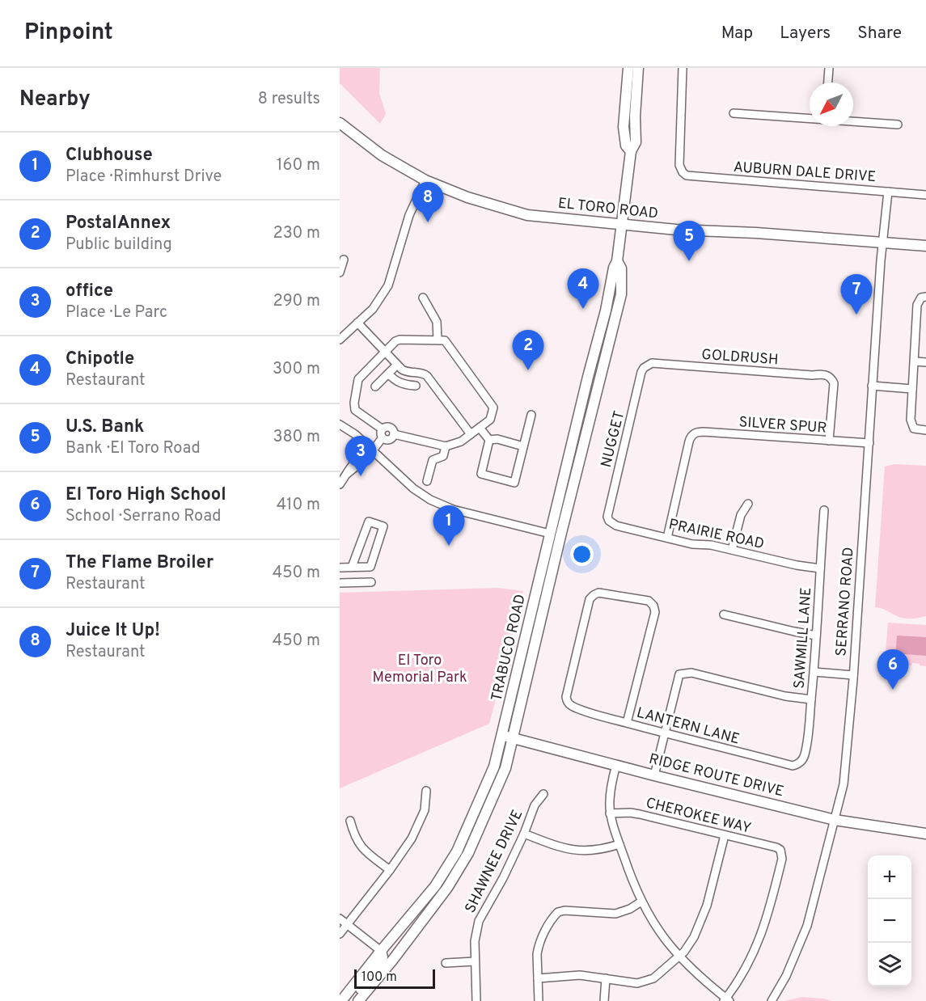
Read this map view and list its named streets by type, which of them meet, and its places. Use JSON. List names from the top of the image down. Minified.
{"streets":{"main road":["EL TORO ROAD","TRABUCO ROAD","RIDGE ROUTE DRIVE"],"street":["AUBURN DALE DRIVE","GOLDRUSH","SILVER SPUR","NUGGET","PRAIRIE ROAD","SERRANO ROAD","SAWMILL LANE","LANTERN LANE","CHEROKEE WAY","SHAWNEE DRIVE"]},"crossings":[["AUBURN DALE DRIVE","SERRANO ROAD"],["EL TORO ROAD","SERRANO ROAD"],["EL TORO ROAD","TRABUCO ROAD"],["GOLDRUSH","SILVER SPUR"],["GOLDRUSH","NUGGET"],["SILVER SPUR","PRAIRIE ROAD"],["SILVER SPUR","SERRANO ROAD"],["NUGGET","PRAIRIE ROAD"],["PRAIRIE ROAD","SAWMILL LANE"],["SERRANO ROAD","RIDGE ROUTE DRIVE"],["SAWMILL LANE","LANTERN LANE"],["TRABUCO ROAD","RIDGE ROUTE DRIVE"]],"parks":["El Toro Memorial Park"],"scale_bar":"100 m","north":"bottom left","page":{"header":"Pinpoint","nav":["Map","Layers","Share"],"heading":["Nearby","8 results"],"list":[{"mark":"1","name":"Clubhouse","note":"Place · Rimhurst Drive","value":"160 m"},{"mark":"2","name":"PostalAnnex","note":"Public building","value":"230 m"},{"mark":"3","name":"office","note":"Place · Le Parc","value":"290 m"},{"mark":"4","name":"Chipotle","note":"Restaurant","value":"300 m"},{"mark":"5","name":"U.S. Bank","note":"Bank · El Toro Road","value":"380 m"},{"mark":"6","name":"El Toro High School","note":"School · Serrano Road","value":"410 m"},{"mark":"7","name":"The Flame Broiler","note":"Restaurant","value":"450 m"},{"mark":"8","name":"Juice It Up!","note":"Restaurant","value":"450 m"}],"pins":["8","5","4","7","2","3","1","6"],"map_buttons":["+","−"],"scale":"100 m"}}
